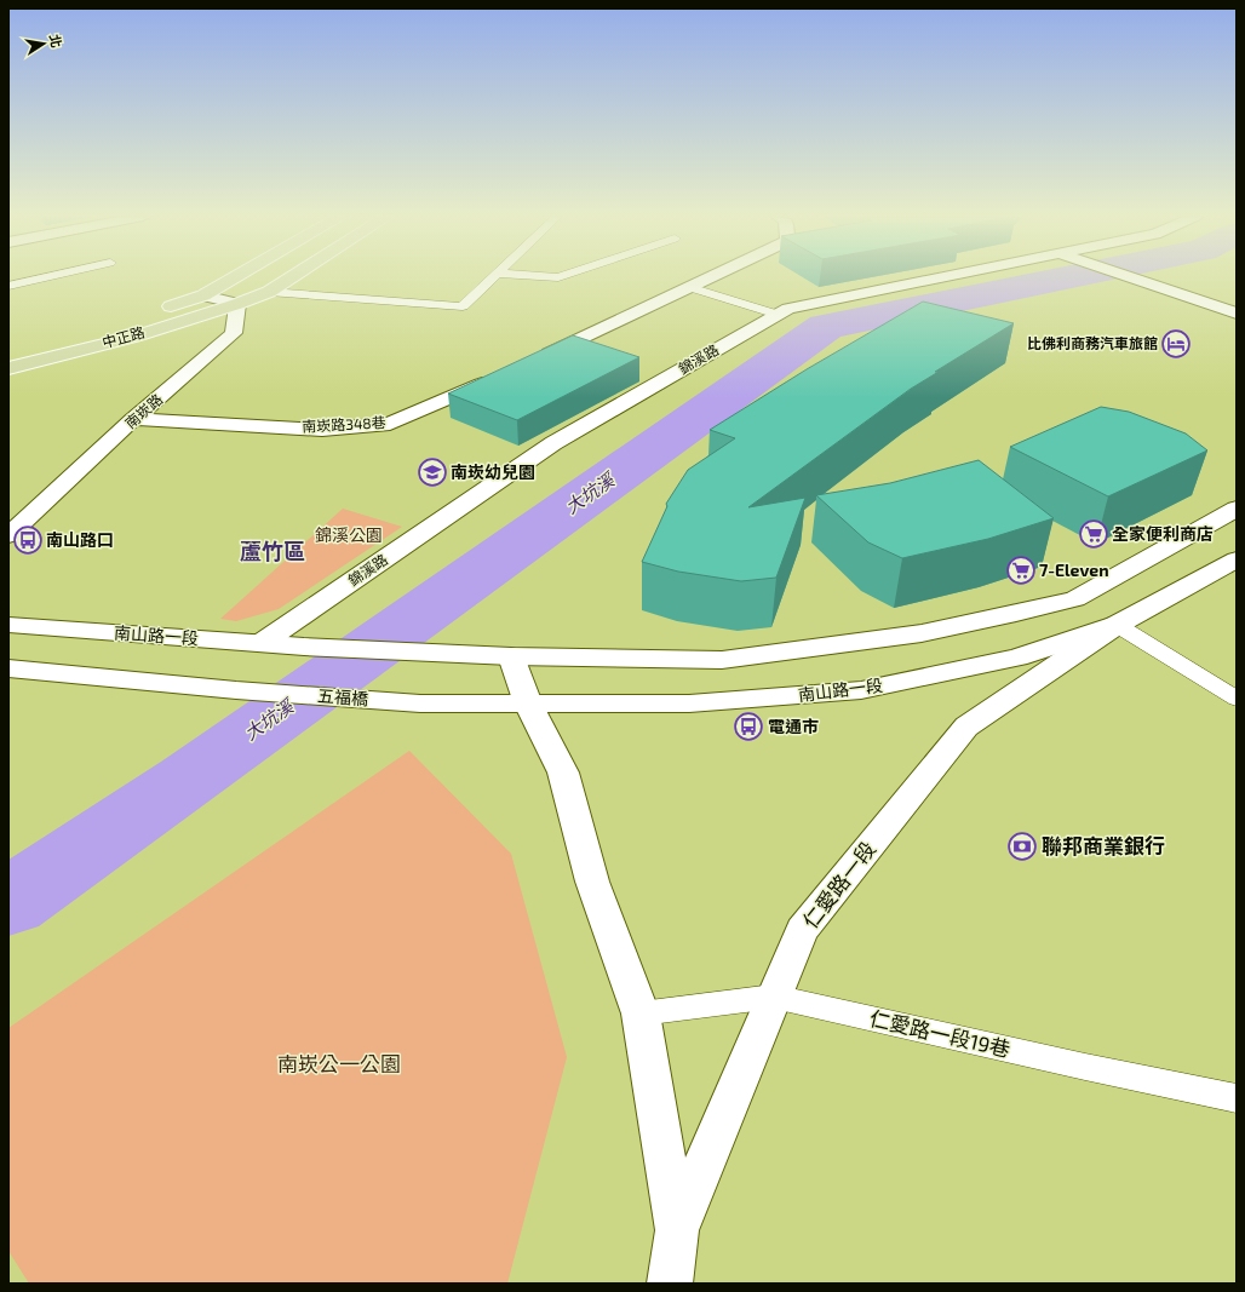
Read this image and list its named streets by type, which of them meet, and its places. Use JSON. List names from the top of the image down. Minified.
{"streets":{"main road":["中正路"],"street":["錦溪路","南崁路","南崁路348巷","南山路一段","五福橋","仁愛路一段"],"lane":["仁愛路一段19巷"]},"crossings":[["中正路","南崁路"],["錦溪路","南山路一段"],["南崁路","南崁路348巷"],["南山路一段","五福橋"],["南山路一段","仁愛路一段"],["仁愛路一段","仁愛路一段19巷"]],"districts":["蘆竹區"],"water":["大坑溪"],"parks":["錦溪公園","南崁公一公園"],"places":{"hotel":["比佛利商務汽車旅館"],"school or university":["南崁幼兒園"],"supermarket":["全家便利商店","7-Eleven"],"bus stop":["南山路口","電通市"],"bank":["聯邦商業銀行"]},"north":"right"}
